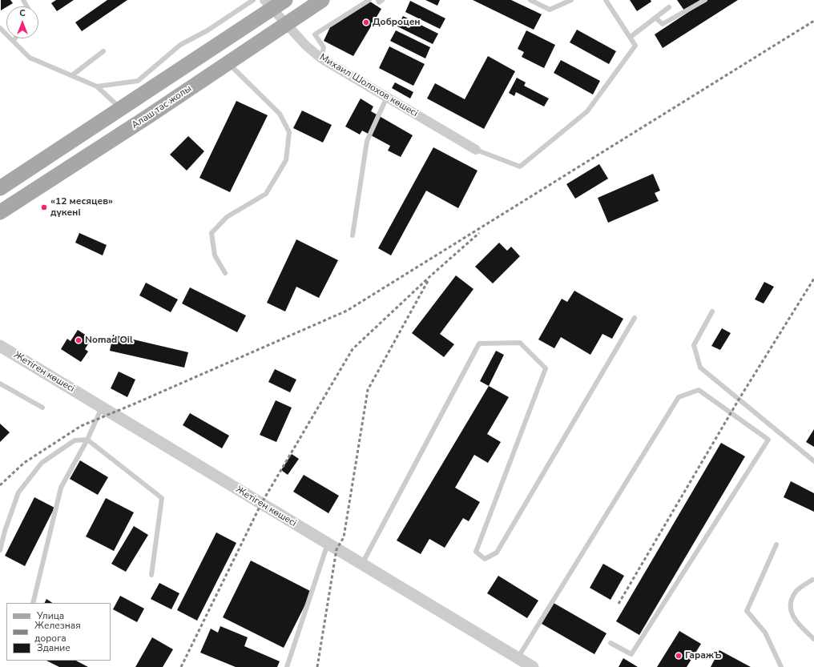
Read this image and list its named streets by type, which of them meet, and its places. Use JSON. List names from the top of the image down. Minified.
{"streets":{"main road":["Алаш тас жолы"],"street":["Михаил Шолохов көшесі","Жетіген көшесі"]},"crossings":[["Михаил Шолохов көшесі","Алаш тас жолы"]],"places":["Доброцен","«12 месяцев» дүкені","Nomad Oil","ГаражЪ"],"legend":["Улица","Железная дорога","Здание"],"north":"top"}
